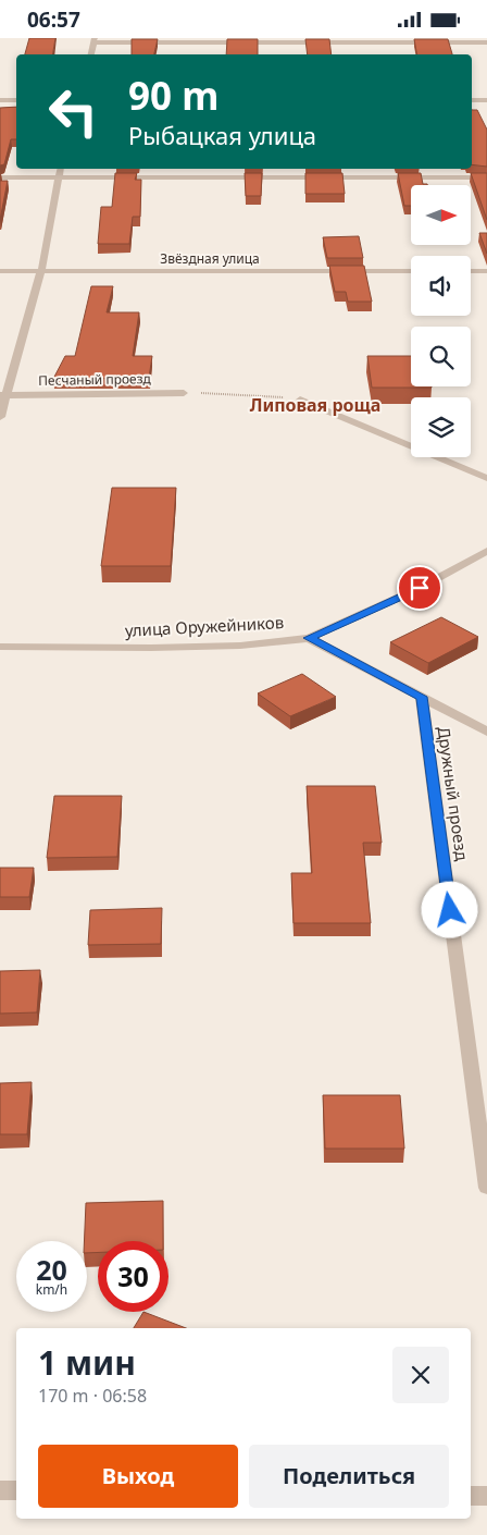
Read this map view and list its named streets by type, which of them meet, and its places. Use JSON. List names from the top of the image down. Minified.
{"streets":{"street":["Звёздная улица","Песчаный проезд","улица Оружейников","Дружный проезд"]},"districts":["Липовая роща"],"north":"right","page":{"status":"06:57","turn":["90 m","Рыбацкая улица"],"speed":"20 km/h","limit":"30","heading":["1 мин","170 m · 06:58"],"buttons":["Выход","Поделиться"]}}
